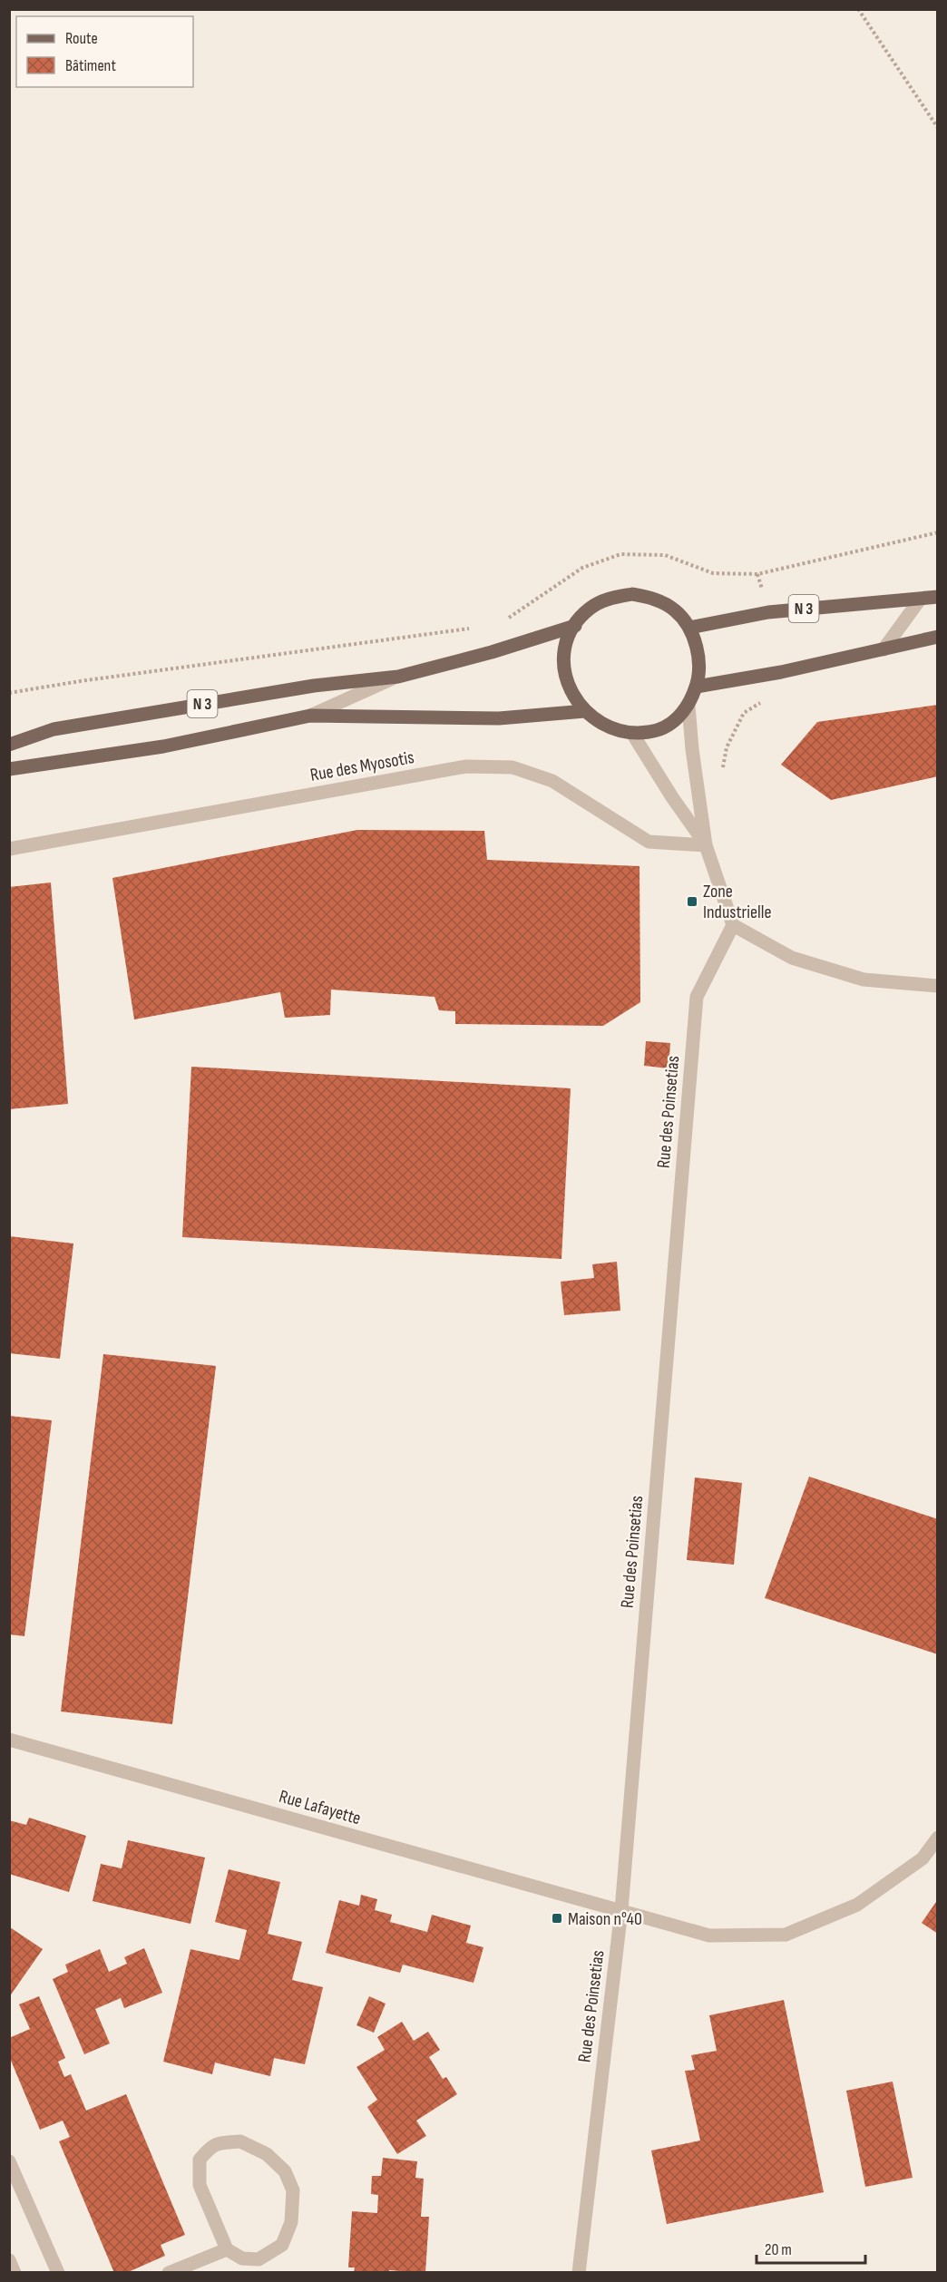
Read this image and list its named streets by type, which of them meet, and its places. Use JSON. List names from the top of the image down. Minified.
{"streets":{"main road":["N 3"],"street":["Rue des Myosotis","Rue des Poinsetias","Rue Lafayette"]},"crossings":[["Rue des Poinsetias","Rue Lafayette"]],"places":{"transit":["Zone Industrielle","Maison n°40"]},"legend":["Route","Bâtiment"],"scale_bar":"20 m"}
